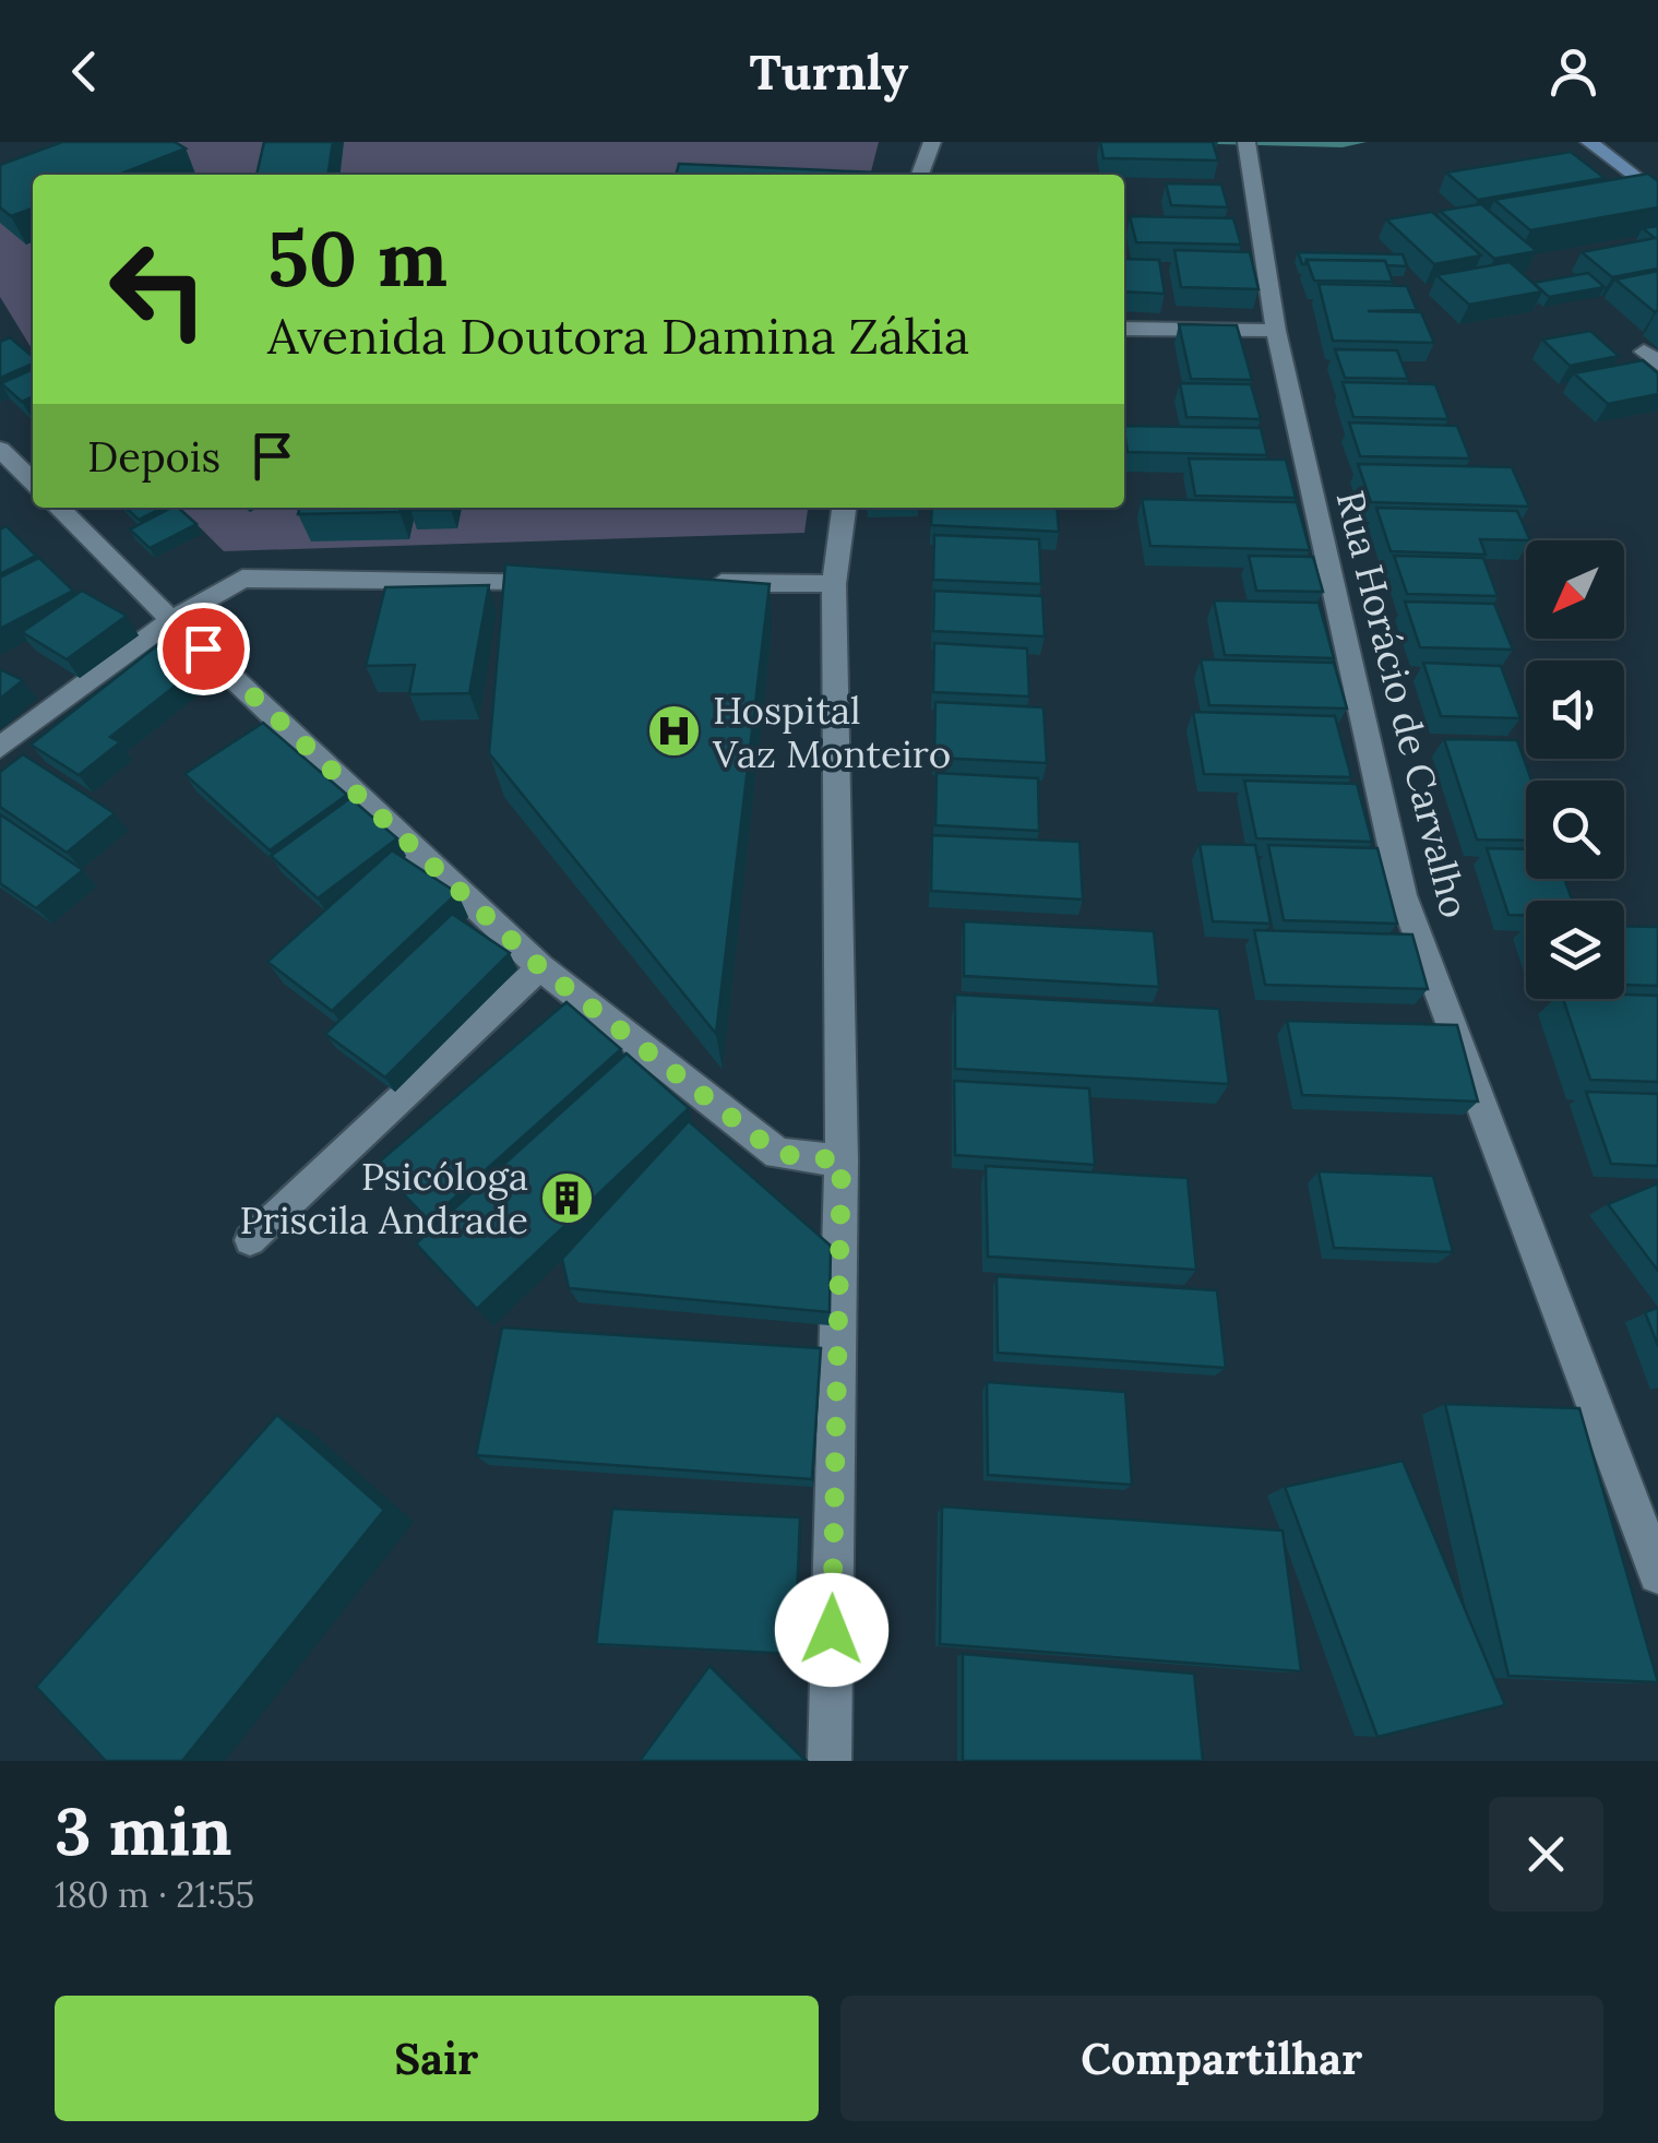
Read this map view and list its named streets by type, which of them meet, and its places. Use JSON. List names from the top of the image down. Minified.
{"streets":{"street":["Rua Horácio de Carvalho"]},"places":{"hospital":["Hospital Vaz Monteiro"],"building":["Psicóloga Priscila Andrade"]},"north":"bottom left","page":{"header":"Turnly","turn":["50 m","Avenida Doutora Damina Zákia"],"then":"Depois","heading":["3 min","180 m · 21:55"],"buttons":["Sair","Compartilhar"]}}
